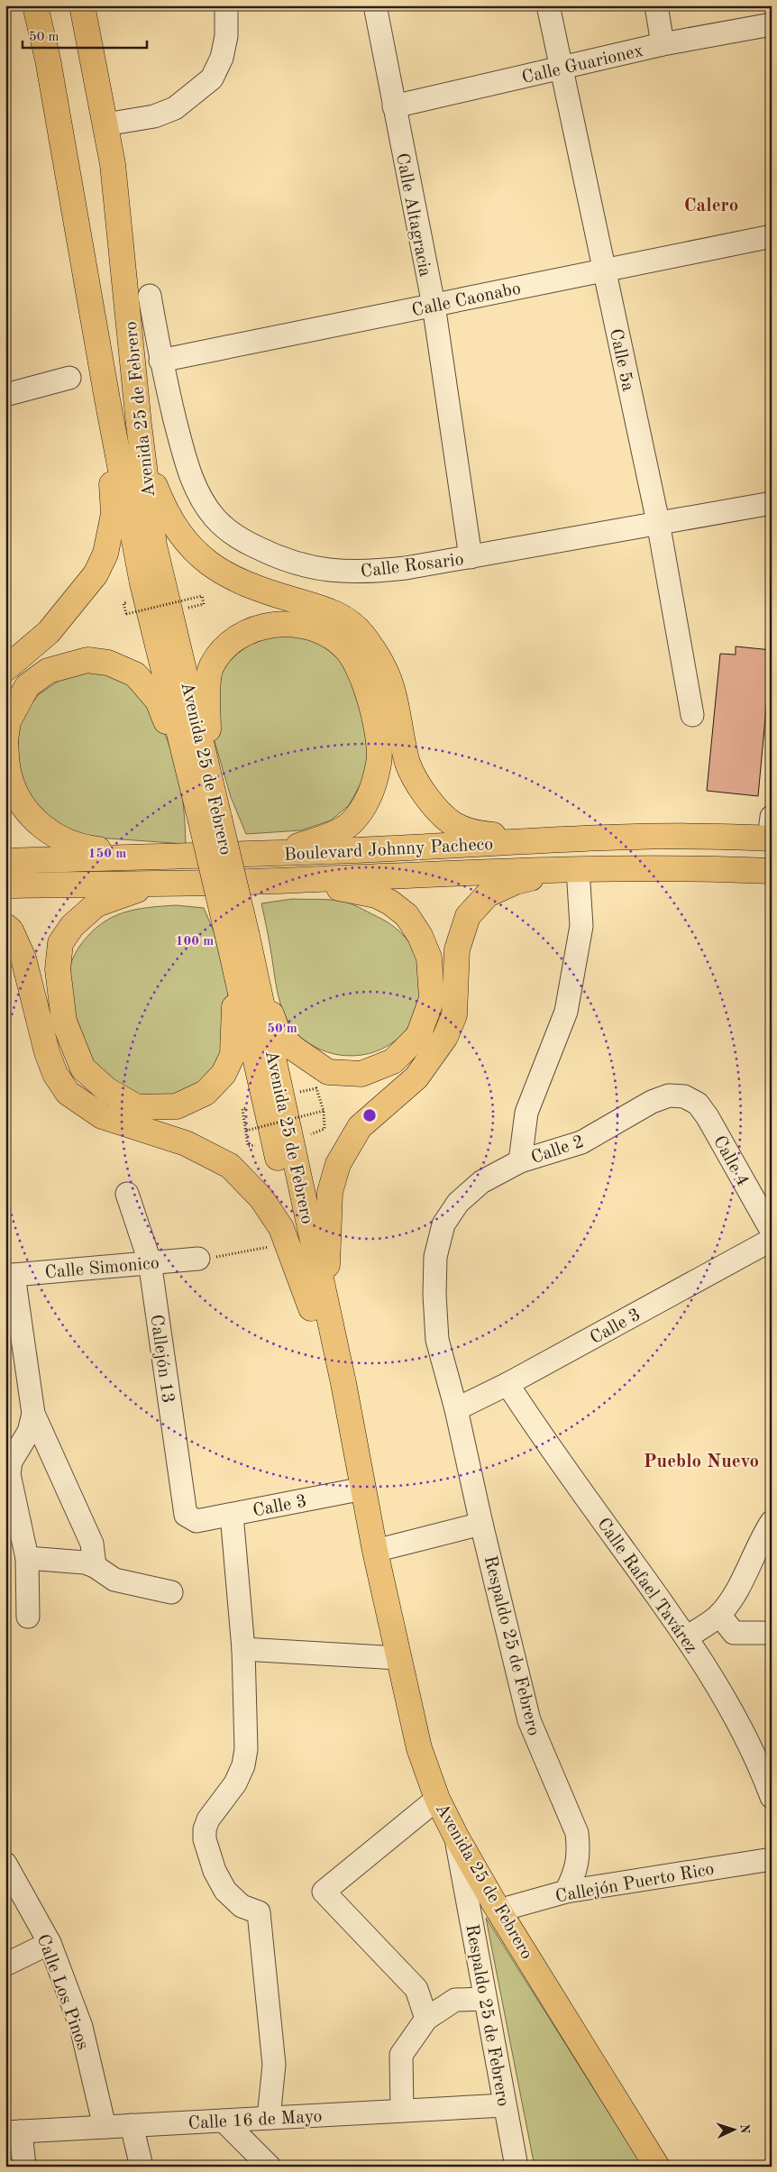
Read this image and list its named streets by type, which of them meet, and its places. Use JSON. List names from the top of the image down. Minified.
{"streets":{"main road":["Avenida 25 de Febrero","Boulevard Johnny Pacheco"],"street":["Calle Guarionex","Calle Altagracia","Calle Caonabo","Calle 5a","Calle Rosario","Calle 2","Calle 4","Calle Simonico","Calle 3","Callejón 13","Calle Rafael Tavárez","Respaldo 25 de Febrero","Callejón Puerto Rico","Calle Los Pinos","Calle 16 de Mayo"]},"crossings":[["Calle Guarionex","Calle Altagracia"],["Calle Guarionex","Calle 5a"],["Calle Altagracia","Calle Caonabo"],["Calle Altagracia","Calle Rosario"],["Calle Caonabo","Calle 5a"],["Calle Caonabo","Calle Rosario"],["Calle 5a","Calle Rosario"],["Avenida 25 de Febrero","Calle 3"],["Avenida 25 de Febrero","Respaldo 25 de Febrero"],["Avenida 25 de Febrero","Callejón Puerto Rico"],["Calle 2","Calle 4"],["Calle 2","Respaldo 25 de Febrero"],["Calle Simonico","Callejón 13"],["Calle 3","Callejón 13"],["Calle 3","Calle Rafael Tavárez"],["Calle 3","Respaldo 25 de Febrero"],["Respaldo 25 de Febrero","Callejón Puerto Rico"],["Respaldo 25 de Febrero","Calle 16 de Mayo"],["Calle Los Pinos","Calle 16 de Mayo"]],"districts":["Calero","Pueblo Nuevo"],"scale_bar":"50 m","north":"right","rings":["150 m","100 m","50 m"]}
